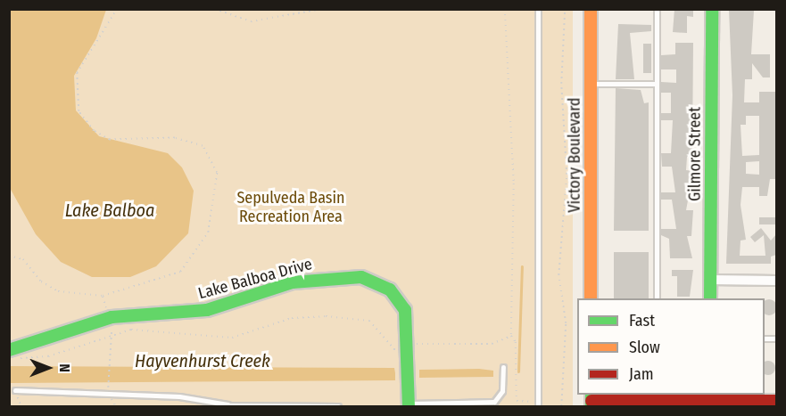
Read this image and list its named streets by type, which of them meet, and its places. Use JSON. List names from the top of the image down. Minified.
{"streets":{"street":["Gilmore Street","Victory Boulevard","Lake Balboa Drive"]},"water":["Lake Balboa","Hayvenhurst Creek"],"parks":["Sepulveda Basin Recreation Area"],"legend":["Fast","Slow","Jam"],"north":"right"}
